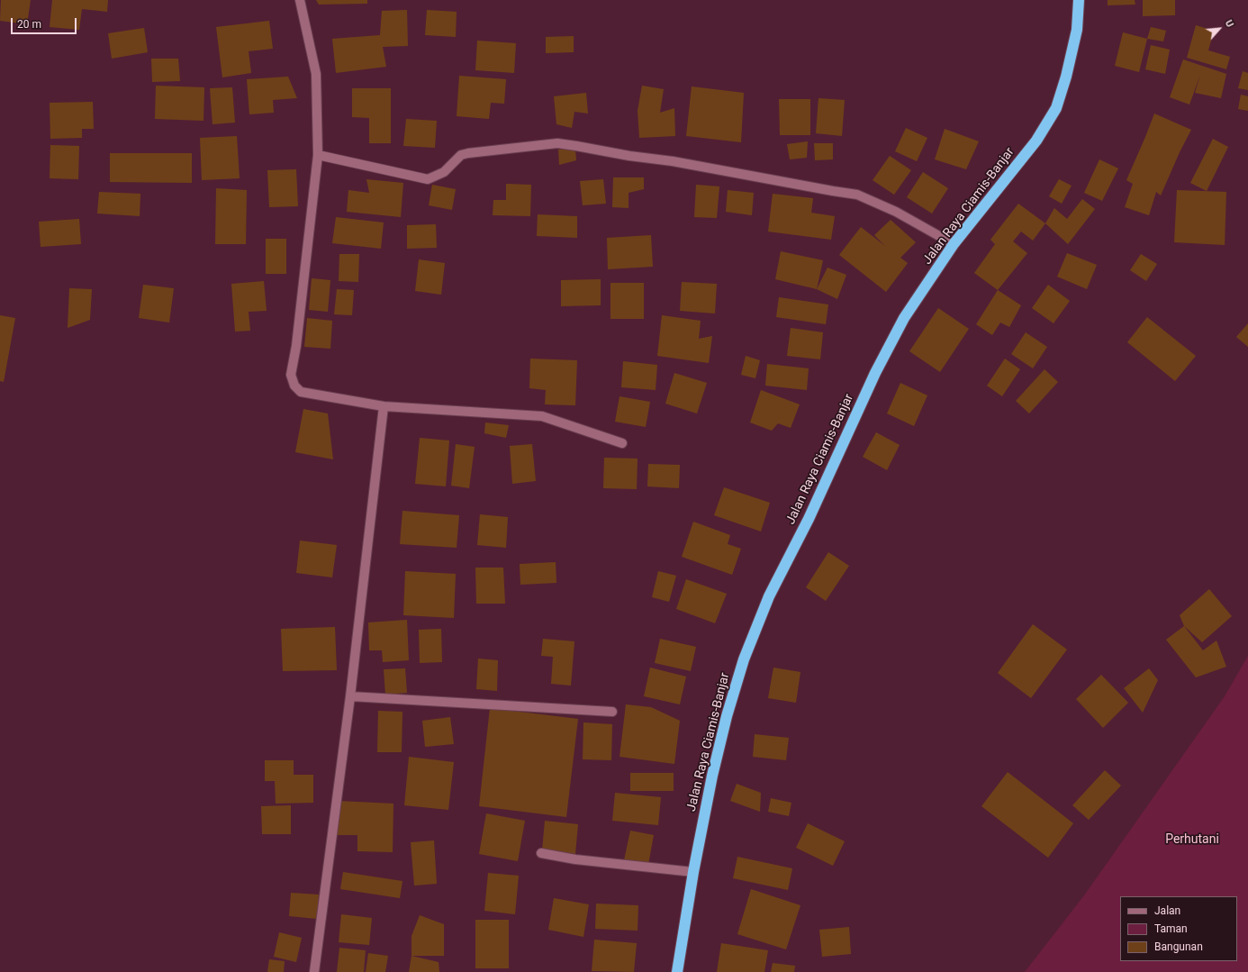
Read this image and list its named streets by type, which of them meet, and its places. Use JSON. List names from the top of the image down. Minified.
{"streets":{"highway":["Jalan Raya Ciamis-Banjar"]},"parks":["Perhutani"],"legend":["Jalan","Taman","Bangunan"],"scale_bar":"20 m","north":"top right"}
